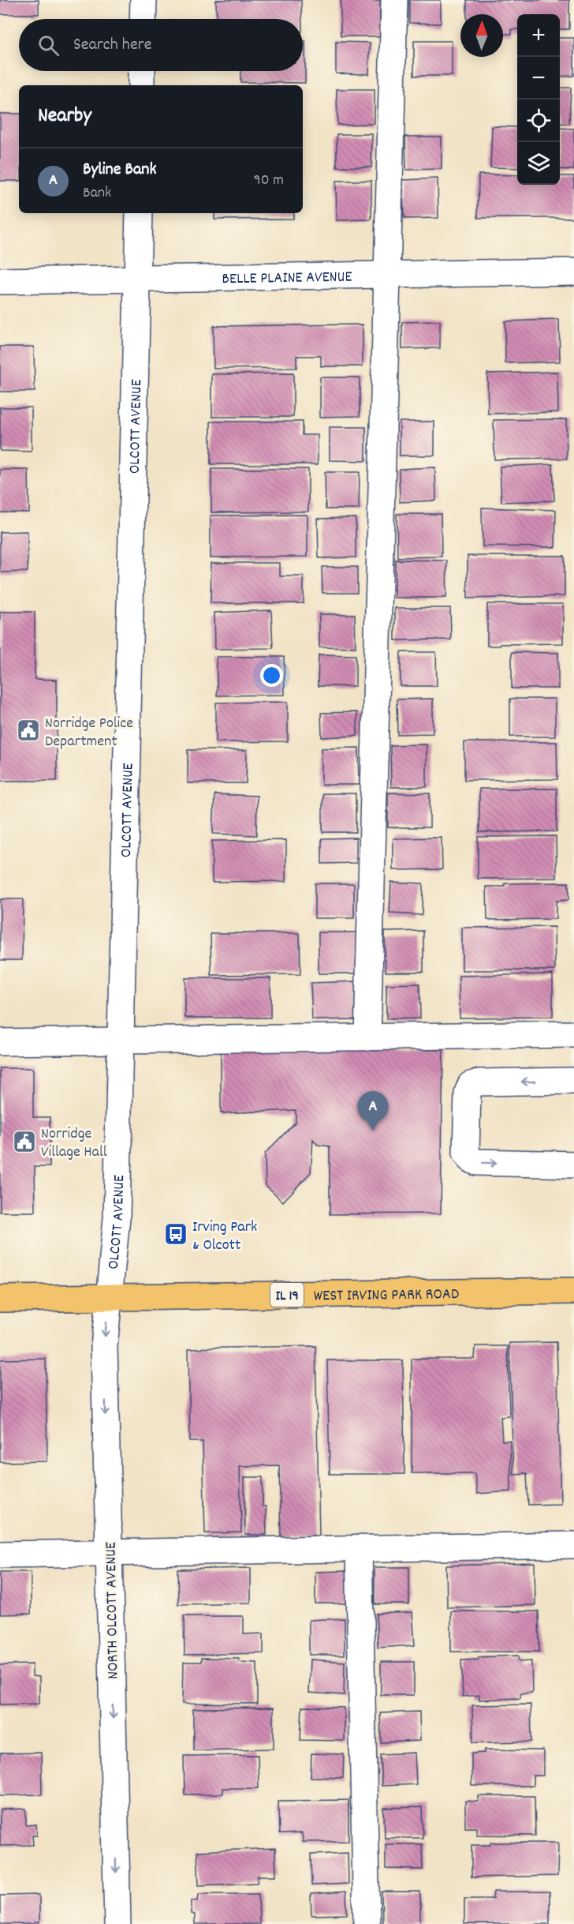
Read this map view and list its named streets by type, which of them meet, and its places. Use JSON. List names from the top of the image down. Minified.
{"streets":{"main road":["WEST IRVING PARK ROAD","IL 19"],"street":["BELLE PLAINE AVENUE","OLCOTT AVENUE","NORTH OLCOTT AVENUE"]},"crossings":[["BELLE PLAINE AVENUE","OLCOTT AVENUE"],["OLCOTT AVENUE","WEST IRVING PARK ROAD"],["OLCOTT AVENUE","NORTH OLCOTT AVENUE"],["WEST IRVING PARK ROAD","NORTH OLCOTT AVENUE"]],"one_way":["NORTH OLCOTT AVENUE"],"places":{"public building":["Norridge Police Department","Norridge Village Hall"],"bus stop":["Irving Park & Olcott"]},"north":"top","page":{"map_buttons":["+","−"],"search":"Search here","heading":"Nearby","list":[{"mark":"A","name":"Byline Bank","note":"Bank","value":"90 m"}],"pins":"A"}}
